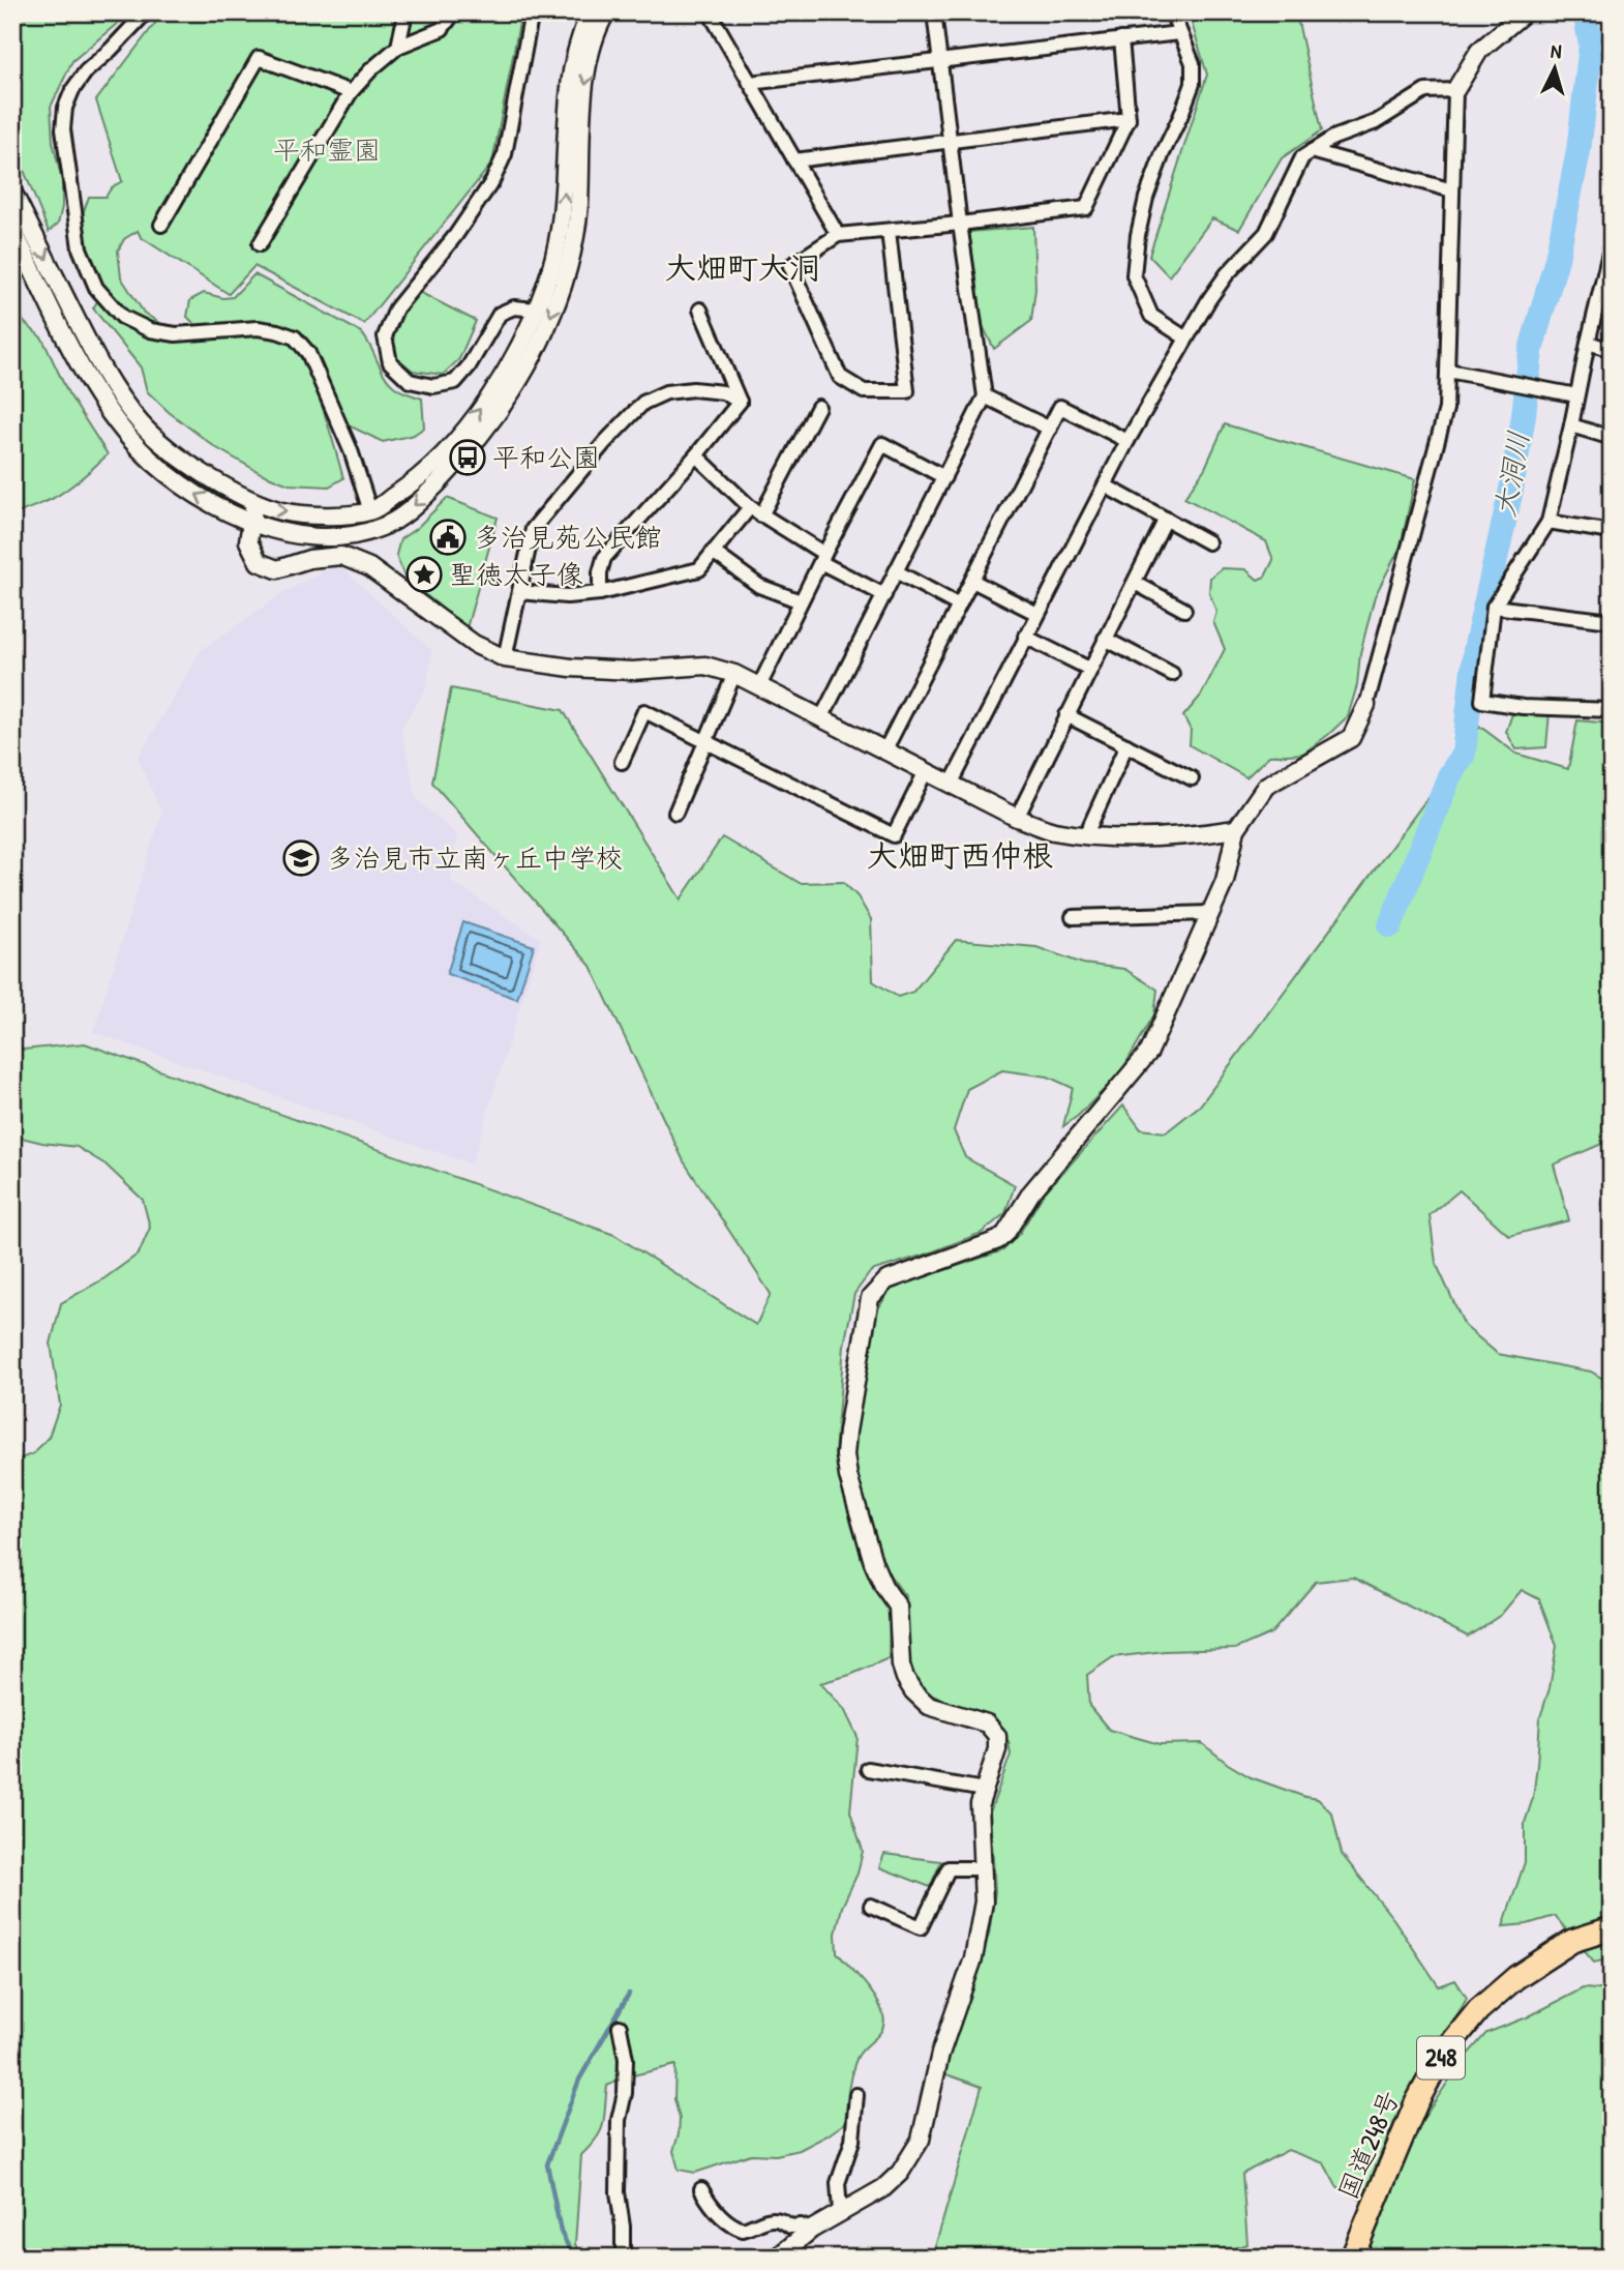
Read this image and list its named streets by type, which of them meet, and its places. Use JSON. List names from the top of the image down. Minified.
{"streets":{"highway":["248","国道248号"]},"districts":["大畑町大洞","大畑町西仲根"],"water":["大洞川"],"parks":["平和霊園"],"places":{"bus stop":["平和公園"],"public building":["多治見苑公民館"],"place":["聖徳太子像"],"school or university":["多治見市立南ヶ丘中学校"]},"north":"top"}
